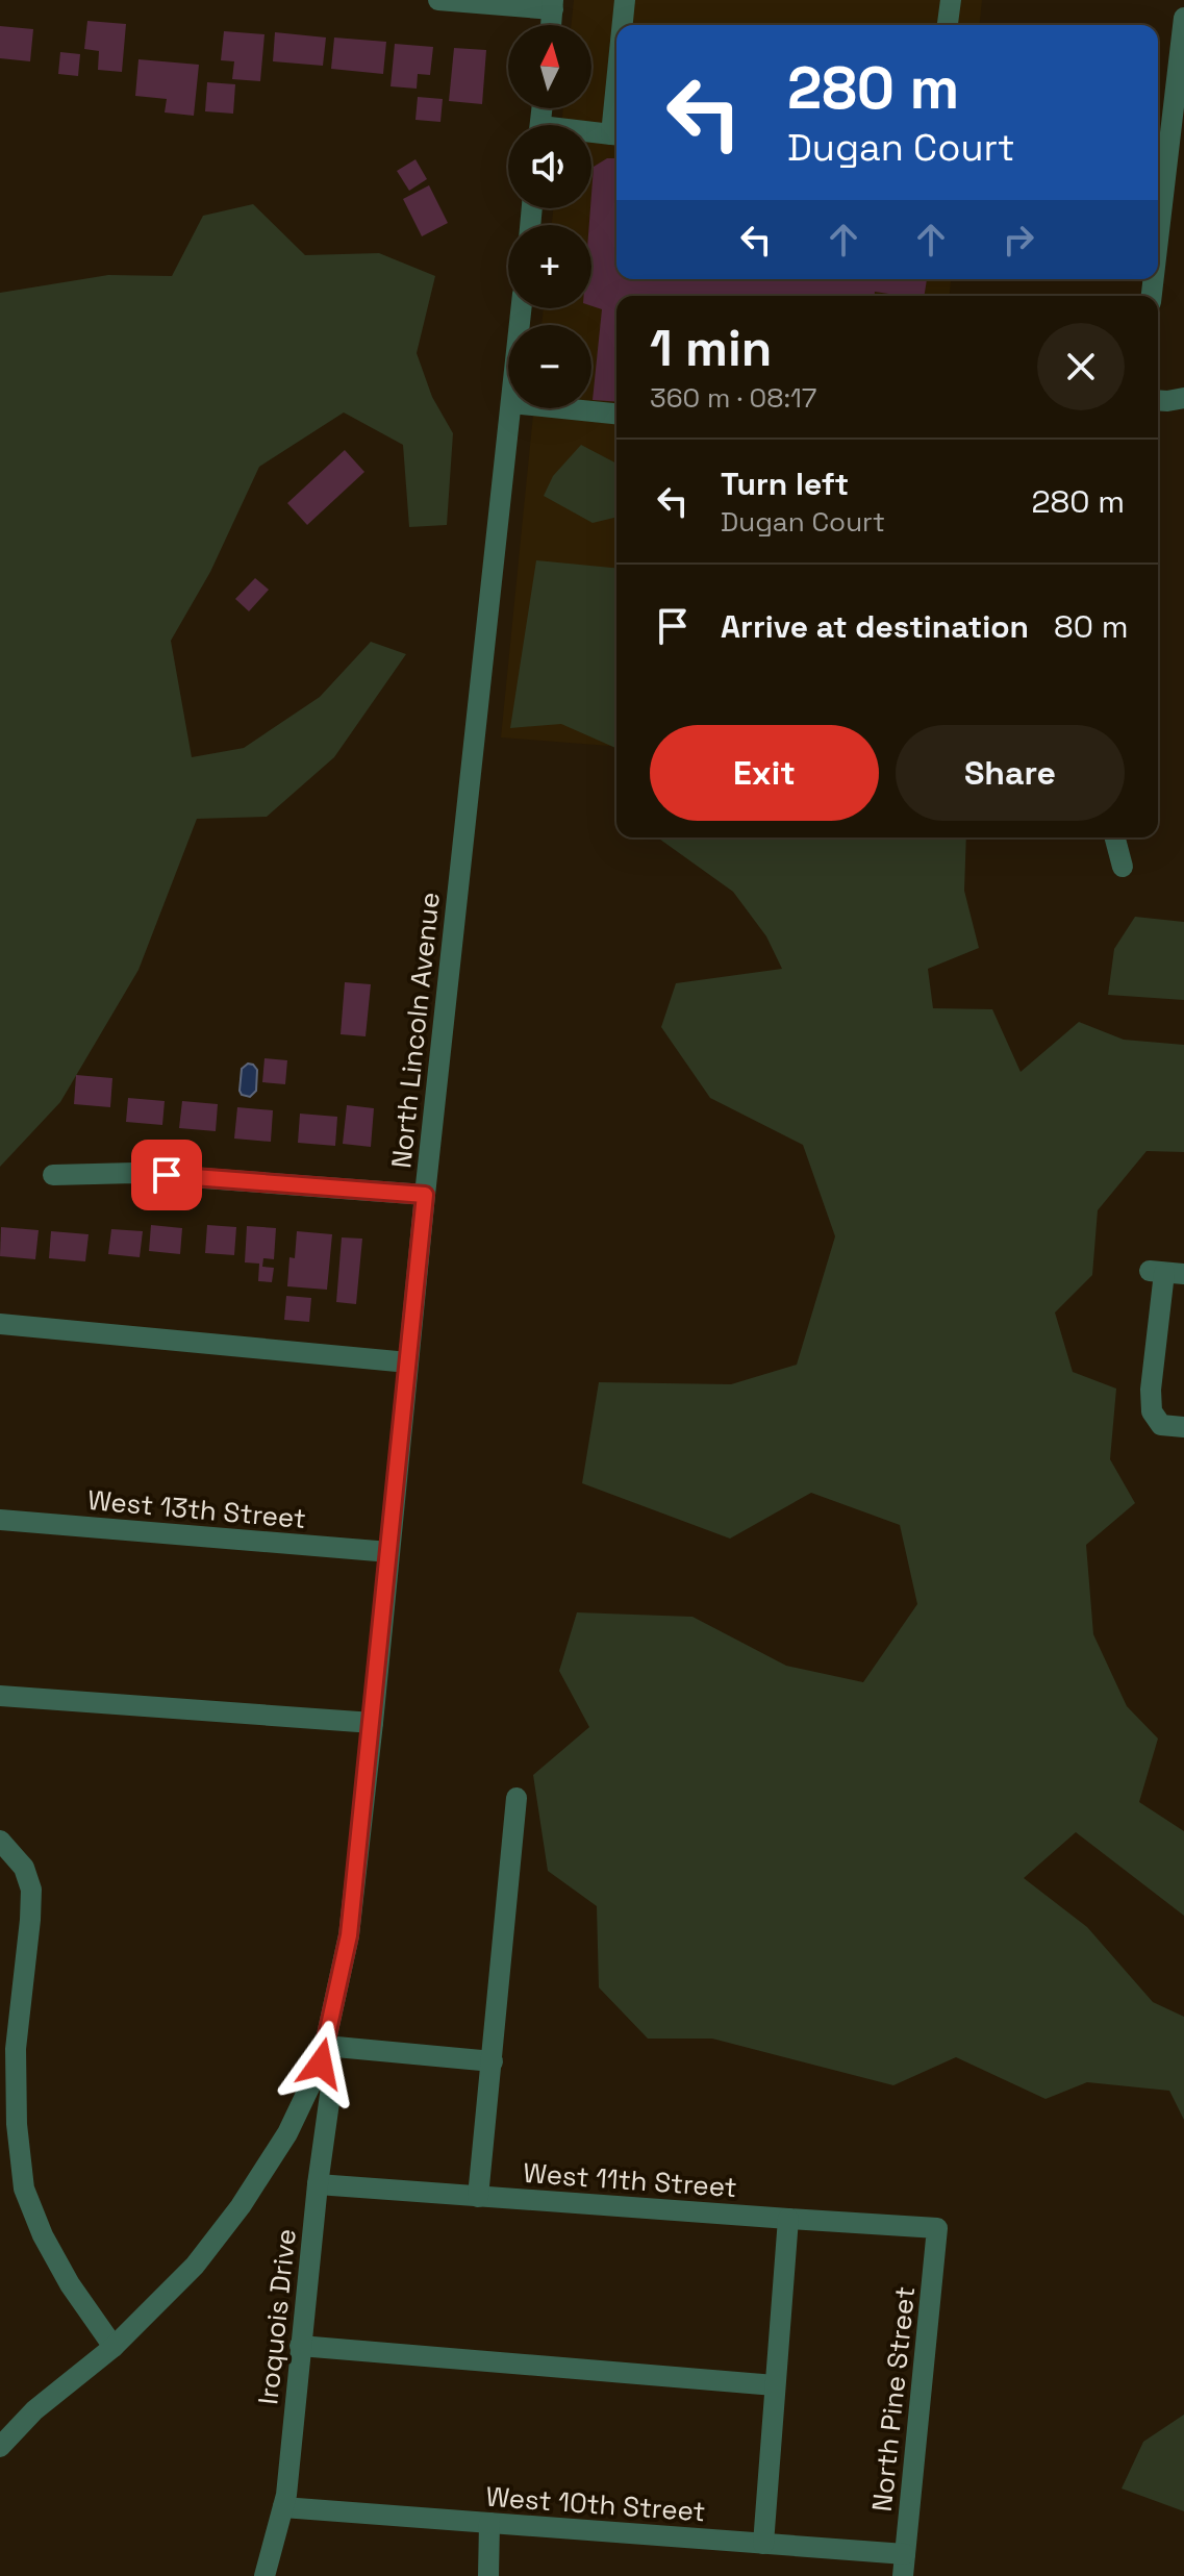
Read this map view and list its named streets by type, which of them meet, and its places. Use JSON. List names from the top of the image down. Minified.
{"streets":{"street":["North Lincoln Avenue","West 13th Street","West 11th Street","Iroquois Drive","North Pine Street","West 10th Street"]},"crossings":[["North Lincoln Avenue","West 13th Street"],["North Lincoln Avenue","Iroquois Drive"],["West 11th Street","Iroquois Drive"],["West 11th Street","North Pine Street"],["Iroquois Drive","West 10th Street"],["North Pine Street","West 10th Street"]],"north":"top","page":{"map_buttons":["+","−"],"turn":["280 m","Dugan Court"],"heading":["1 min","360 m · 08:17"],"list":[{"name":"Turn left","note":"Dugan Court","value":"280 m"},{"name":"Arrive at destination","value":"80 m"}],"buttons":["Exit","Share"]}}
